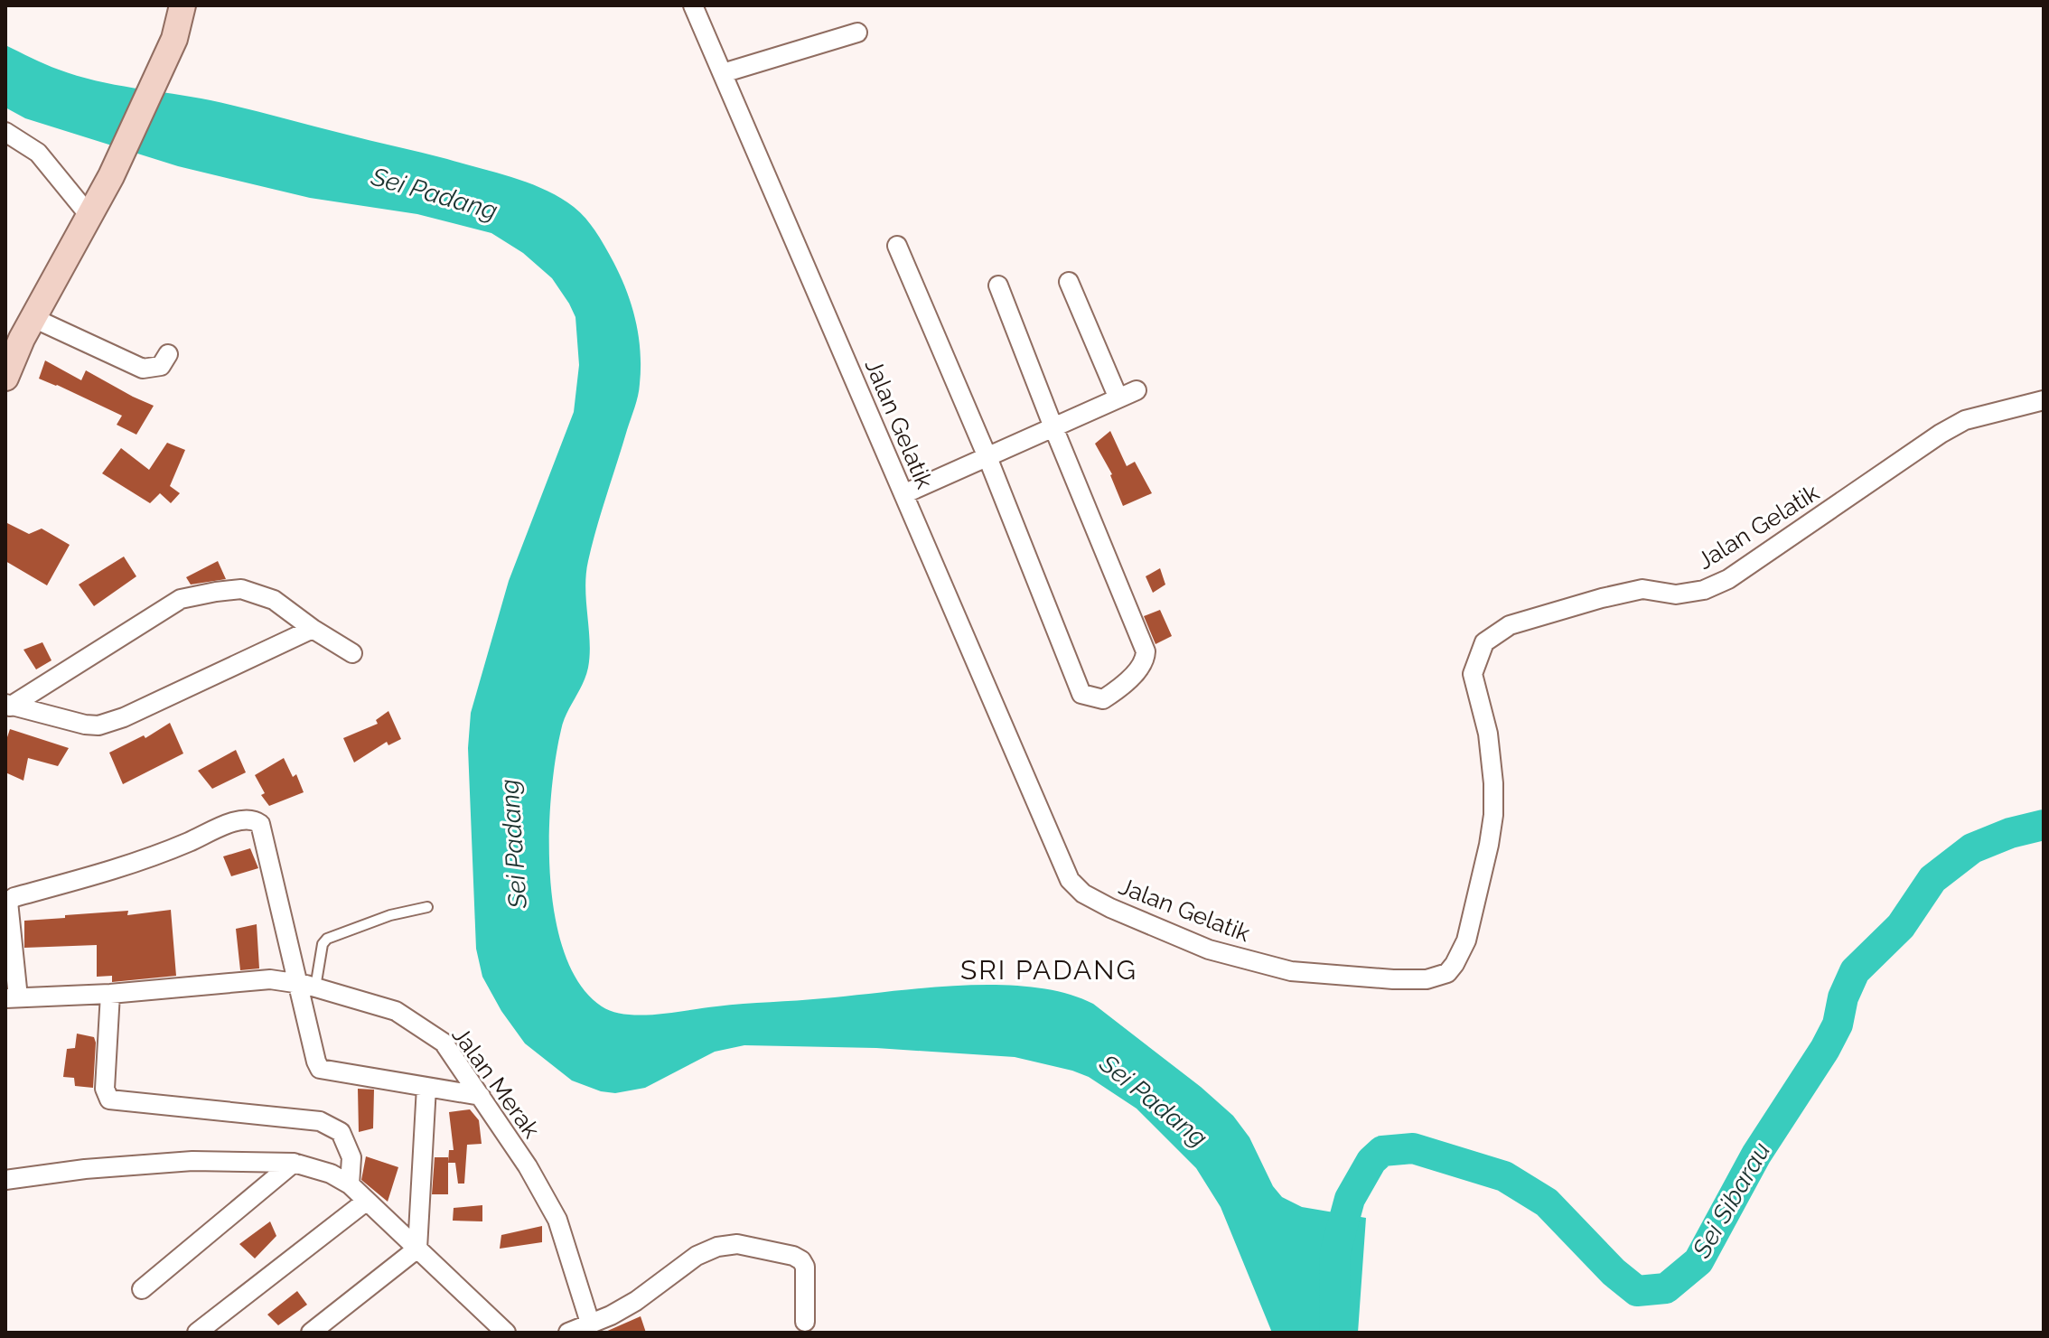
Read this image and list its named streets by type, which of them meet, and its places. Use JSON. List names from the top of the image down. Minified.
{"streets":{"street":["Jalan Gelatik","Jalan Merak"]},"districts":["SRI PADANG"],"water":["Sei Padang","Sei Sibarau"]}
